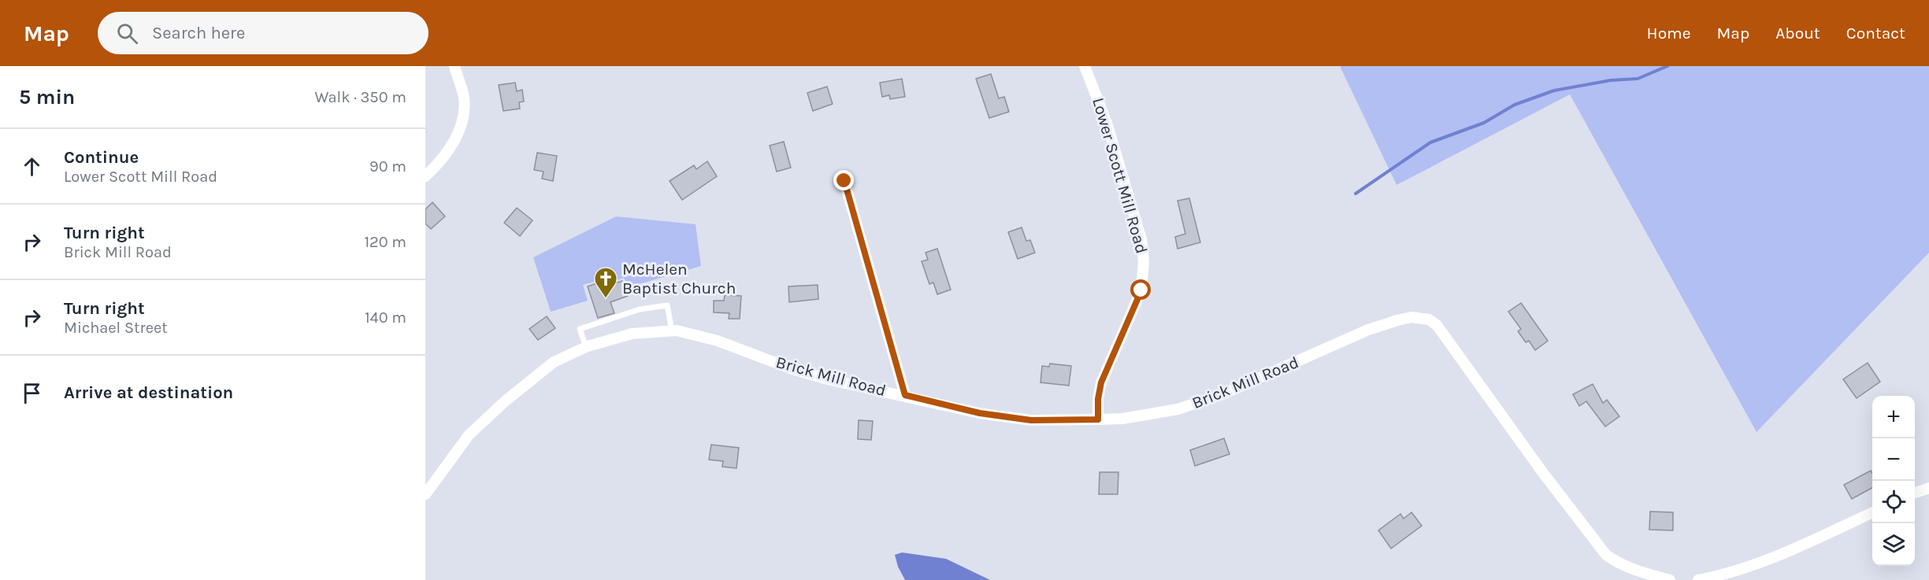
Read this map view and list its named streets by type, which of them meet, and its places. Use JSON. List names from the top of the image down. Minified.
{"streets":{"street":["Lower Scott Mill Road","Brick Mill Road"]},"crossings":[["Lower Scott Mill Road","Brick Mill Road"]],"places":{"church":["McHelen Baptist Church"]},"page":{"header":"Map","search":"Search here","nav":["Home","Map","About","Contact"],"heading":["5 min","Walk · 350 m"],"list":[["Continue","Lower Scott Mill Road","90 m"],["Turn right","Brick Mill Road","120 m"],["Turn right","Michael Street","140 m"],"Arrive at destination"],"map_buttons":["+","−"]}}
